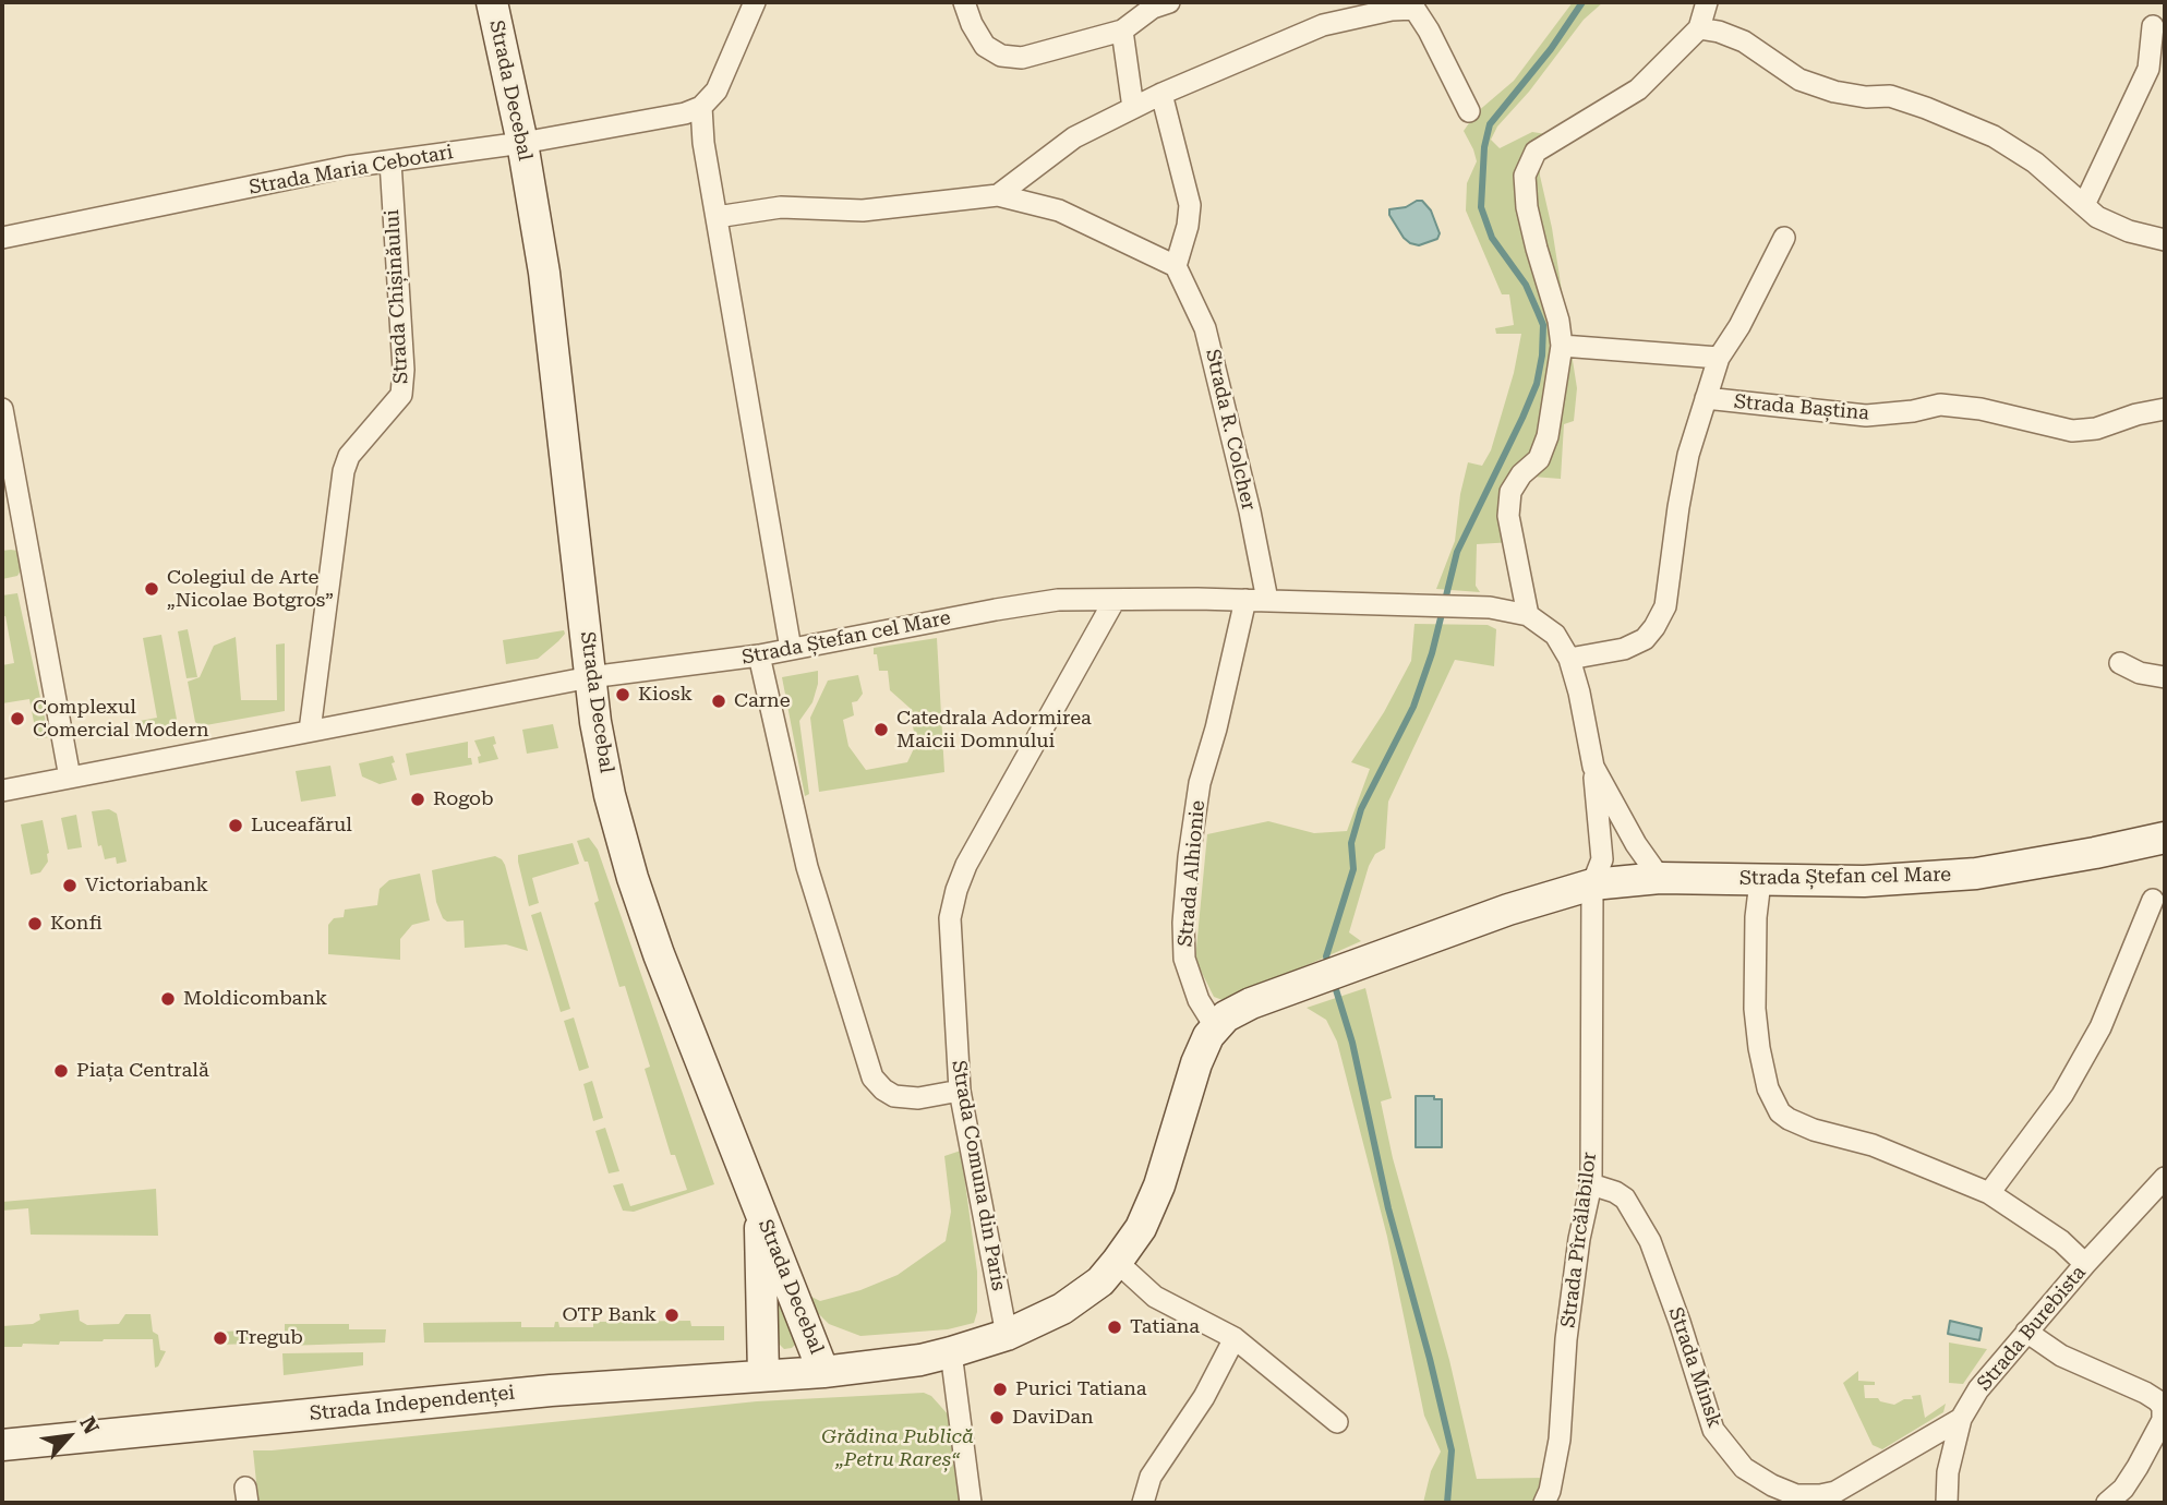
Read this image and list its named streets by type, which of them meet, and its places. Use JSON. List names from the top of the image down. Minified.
{"streets":{"main road":["Strada Decebal","Strada Ștefan cel Mare","Strada Independenței"],"street":["Strada Maria Cebotari","Strada Chișinăului","Strada Baștina","Strada R. Colcher","Strada Alhionie","Strada Comuna din Paris","Strada Pîrcălabilor","Strada Burebista","Strada Minsk"]},"crossings":[["Strada Decebal","Strada Maria Cebotari"],["Strada Decebal","Strada Ștefan cel Mare"],["Strada Decebal","Strada Independenței"],["Strada Maria Cebotari","Strada Chișinăului"],["Strada Chișinăului","Strada Ștefan cel Mare"],["Strada Baștina","Strada Ștefan cel Mare"],["Strada R. Colcher","Strada Ștefan cel Mare"],["Strada R. Colcher","Strada Alhionie"],["Strada Ștefan cel Mare","Strada Alhionie"],["Strada Ștefan cel Mare","Strada Comuna din Paris"],["Strada Ștefan cel Mare","Strada Pîrcălabilor"],["Strada Pîrcălabilor","Strada Minsk"],["Strada Burebista","Strada Minsk"]],"parks":["Grădina Publică „Petru Rareș“"],"places":["Colegiul de Arte „Nicolae Botgros”","Kiosk","Carne","Complexul Comercial Modern","Catedrala Adormirea Maicii Domnului","Rogob","Luceafărul","Victoriabank","Konfi","Moldicombank","Piața Centrală","OTP Bank","Tatiana","Tregub","Purici Tatiana","DaviDan"],"north":"top right"}
